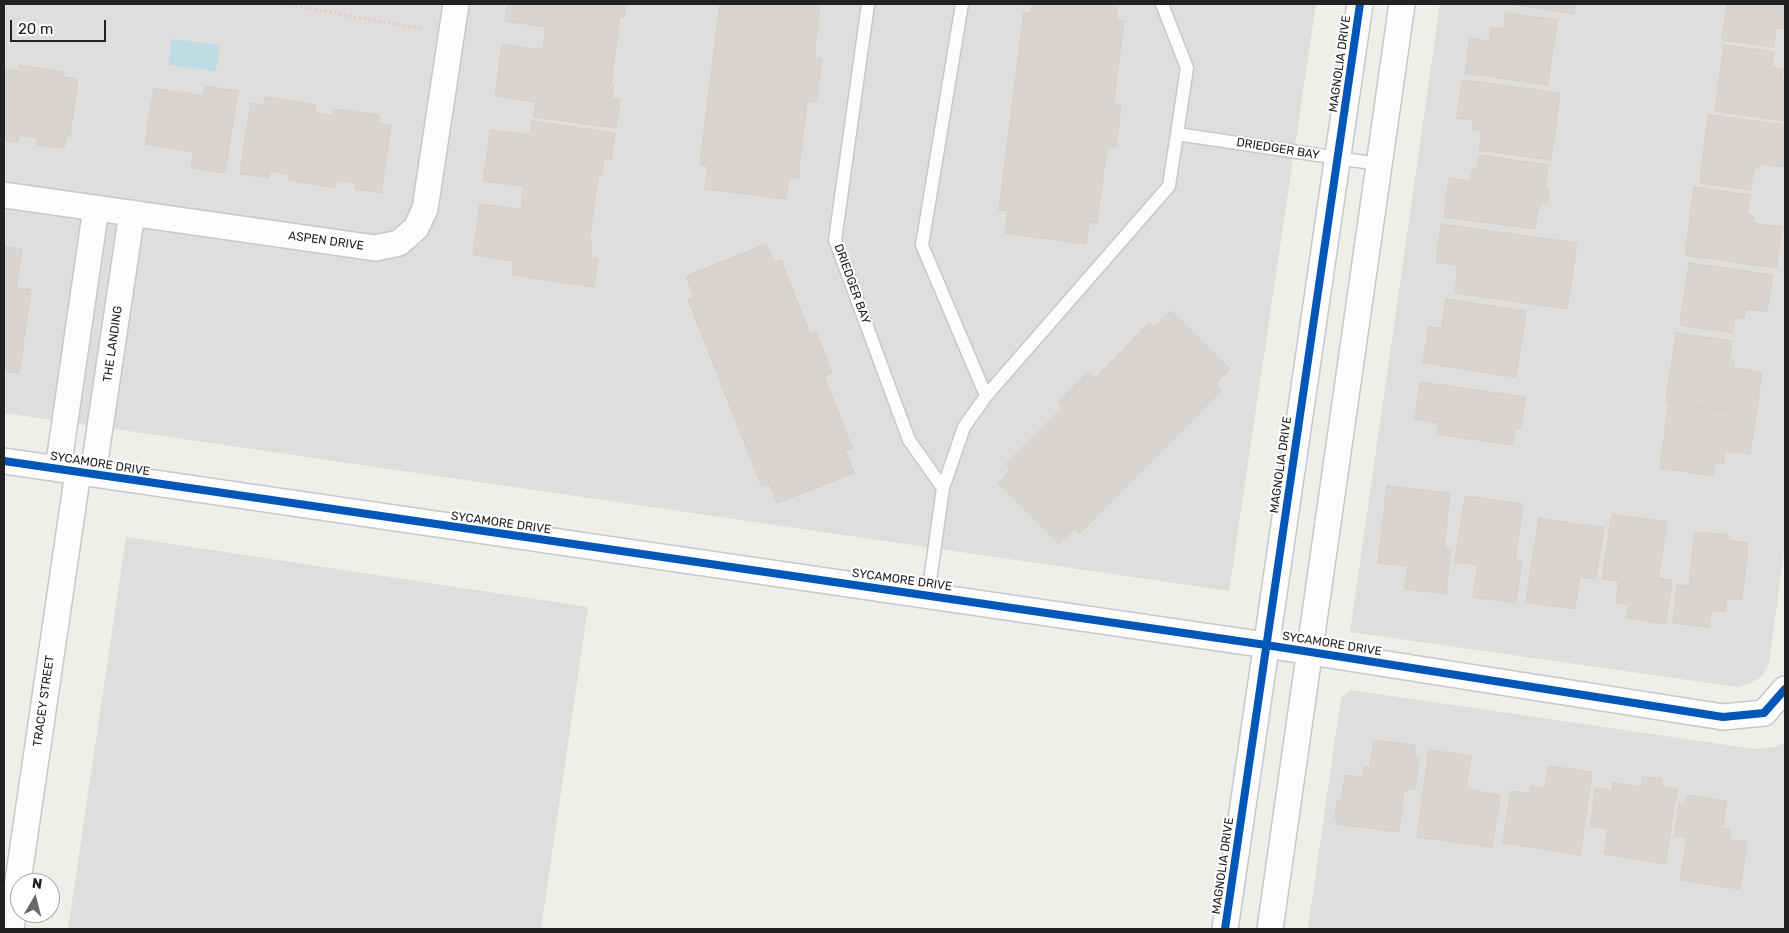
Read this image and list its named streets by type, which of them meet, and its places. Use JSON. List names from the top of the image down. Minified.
{"streets":{"street":["MAGNOLIA DRIVE","ASPEN DRIVE","THE LANDING","SYCAMORE DRIVE","TRACEY STREET"],"lane":["DRIEDGER BAY"]},"crossings":[["MAGNOLIA DRIVE","DRIEDGER BAY"],["MAGNOLIA DRIVE","SYCAMORE DRIVE"],["ASPEN DRIVE","THE LANDING"],["THE LANDING","SYCAMORE DRIVE"],["THE LANDING","TRACEY STREET"],["SYCAMORE DRIVE","TRACEY STREET"]],"scale_bar":"20 m","north":"top"}
